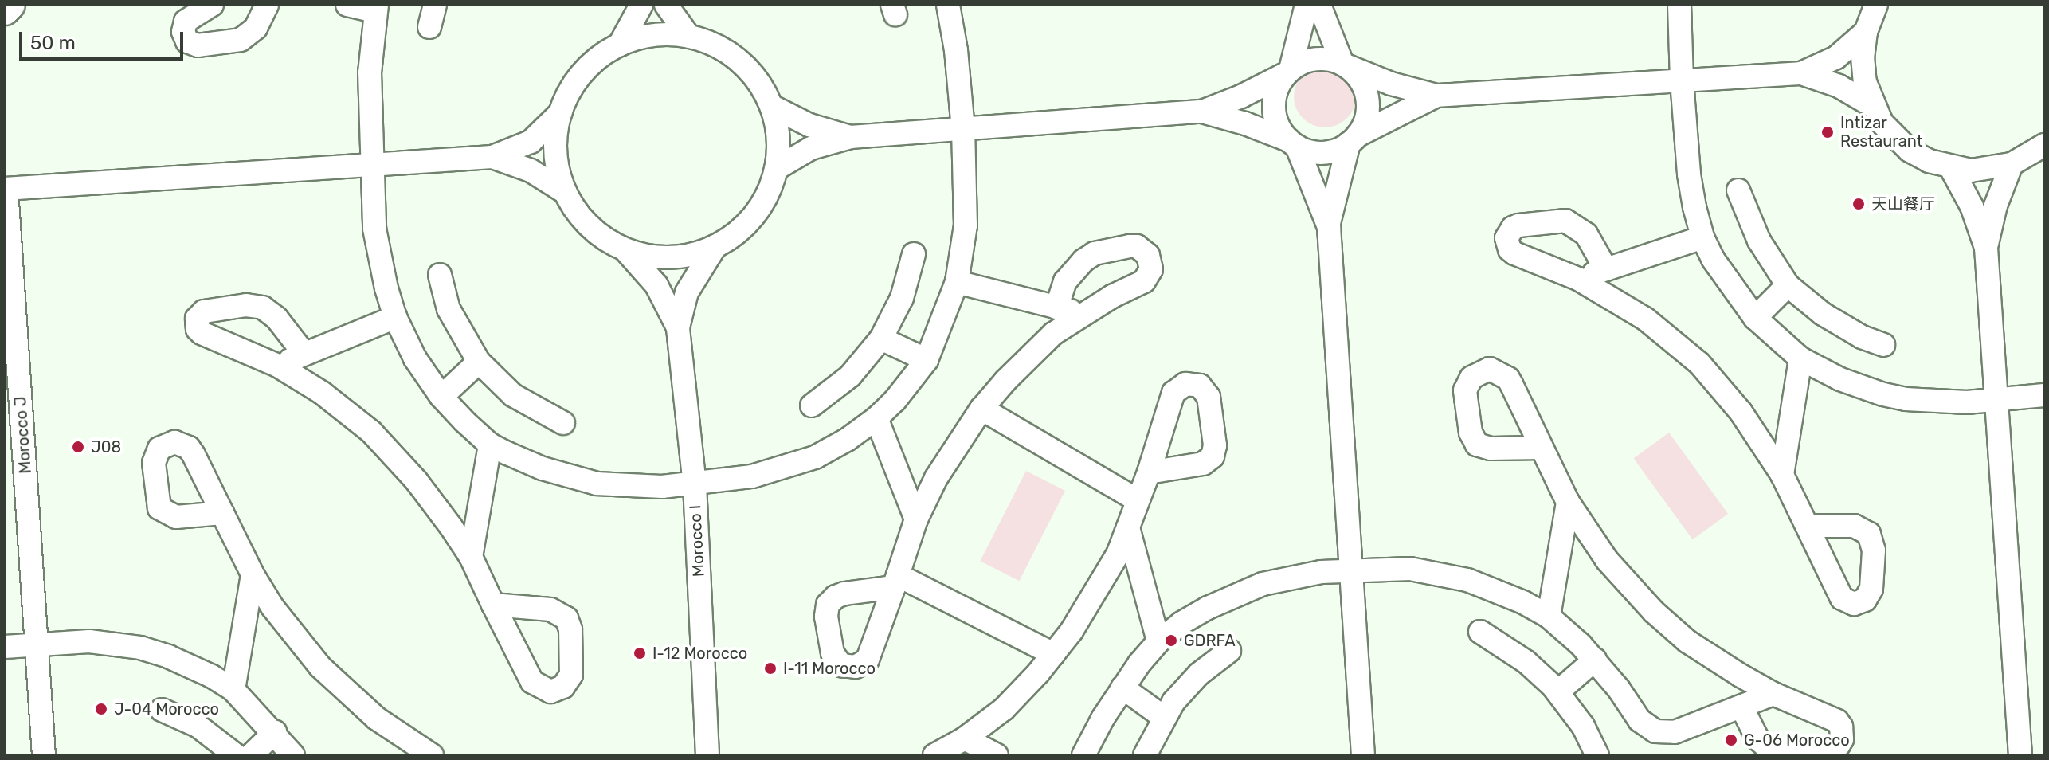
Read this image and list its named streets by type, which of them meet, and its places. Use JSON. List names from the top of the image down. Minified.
{"streets":{"street":["Morocco J","Morocco I"]},"places":["Intizar Restaurant","天山餐厅","J08","GDRFA","I-12 Morocco","I-11 Morocco","J-04 Morocco","G-06 Morocco"],"scale_bar":"50 m"}
